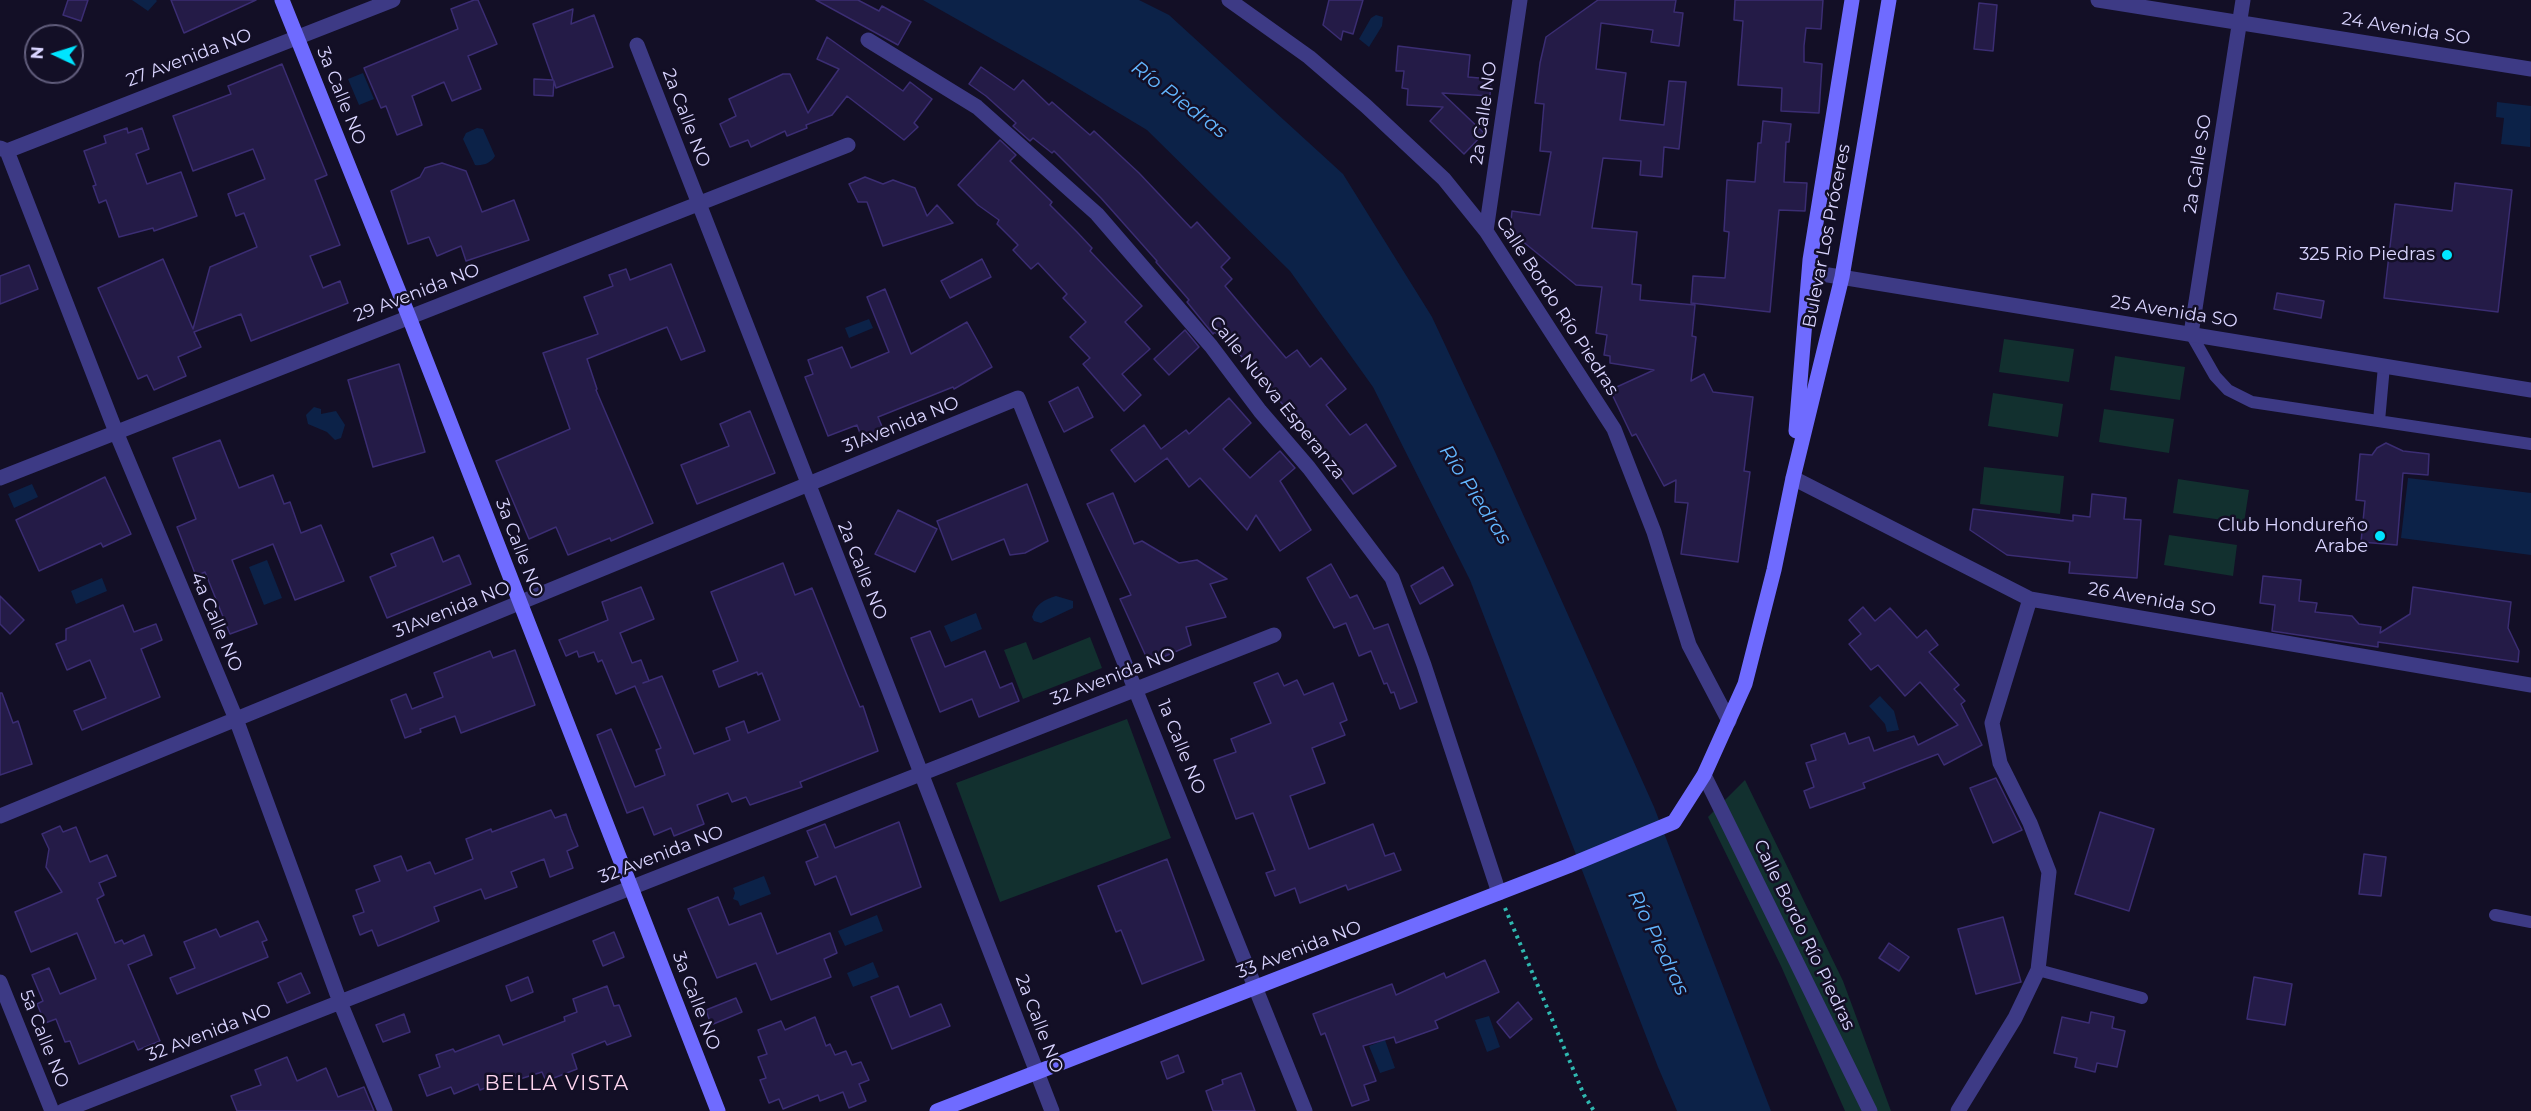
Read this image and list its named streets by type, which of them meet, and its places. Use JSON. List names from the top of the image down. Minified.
{"streets":{"street":["24 Avenida SO","27 Avenida NO","3a Calle NO","2a Calle NO","2a Calle SO","Bulevar Los Próceres","29 Avenida NO","Calle Bordo Río Piedras","25 Avenida SO","Calle Nueva Esperanza","31Avenida NO","26 Avenida SO","4a Calle NO","32 Avenida NO","1a Calle NO","33 Avenida NO","5a Calle NO"]},"crossings":[["24 Avenida SO","2a Calle SO"],["27 Avenida NO","3a Calle NO"],["27 Avenida NO","4a Calle NO"],["3a Calle NO","29 Avenida NO"],["3a Calle NO","31Avenida NO"],["3a Calle NO","32 Avenida NO"],["2a Calle NO","29 Avenida NO"],["2a Calle NO","Calle Bordo Río Piedras"],["2a Calle NO","31Avenida NO"],["2a Calle NO","32 Avenida NO"],["2a Calle NO","33 Avenida NO"],["2a Calle SO","25 Avenida SO"],["Bulevar Los Próceres","Calle Bordo Río Piedras"],["Bulevar Los Próceres","25 Avenida SO"],["Bulevar Los Próceres","26 Avenida SO"],["Bulevar Los Próceres","33 Avenida NO"],["29 Avenida NO","4a Calle NO"],["Calle Nueva Esperanza","33 Avenida NO"],["31Avenida NO","4a Calle NO"],["31Avenida NO","1a Calle NO"],["4a Calle NO","32 Avenida NO"],["32 Avenida NO","1a Calle NO"],["1a Calle NO","33 Avenida NO"]],"districts":["BELLA VISTA"],"water":["Río Piedras"],"places":["325 Rio Piedras","Club Hondureño Arabe"],"north":"left"}
